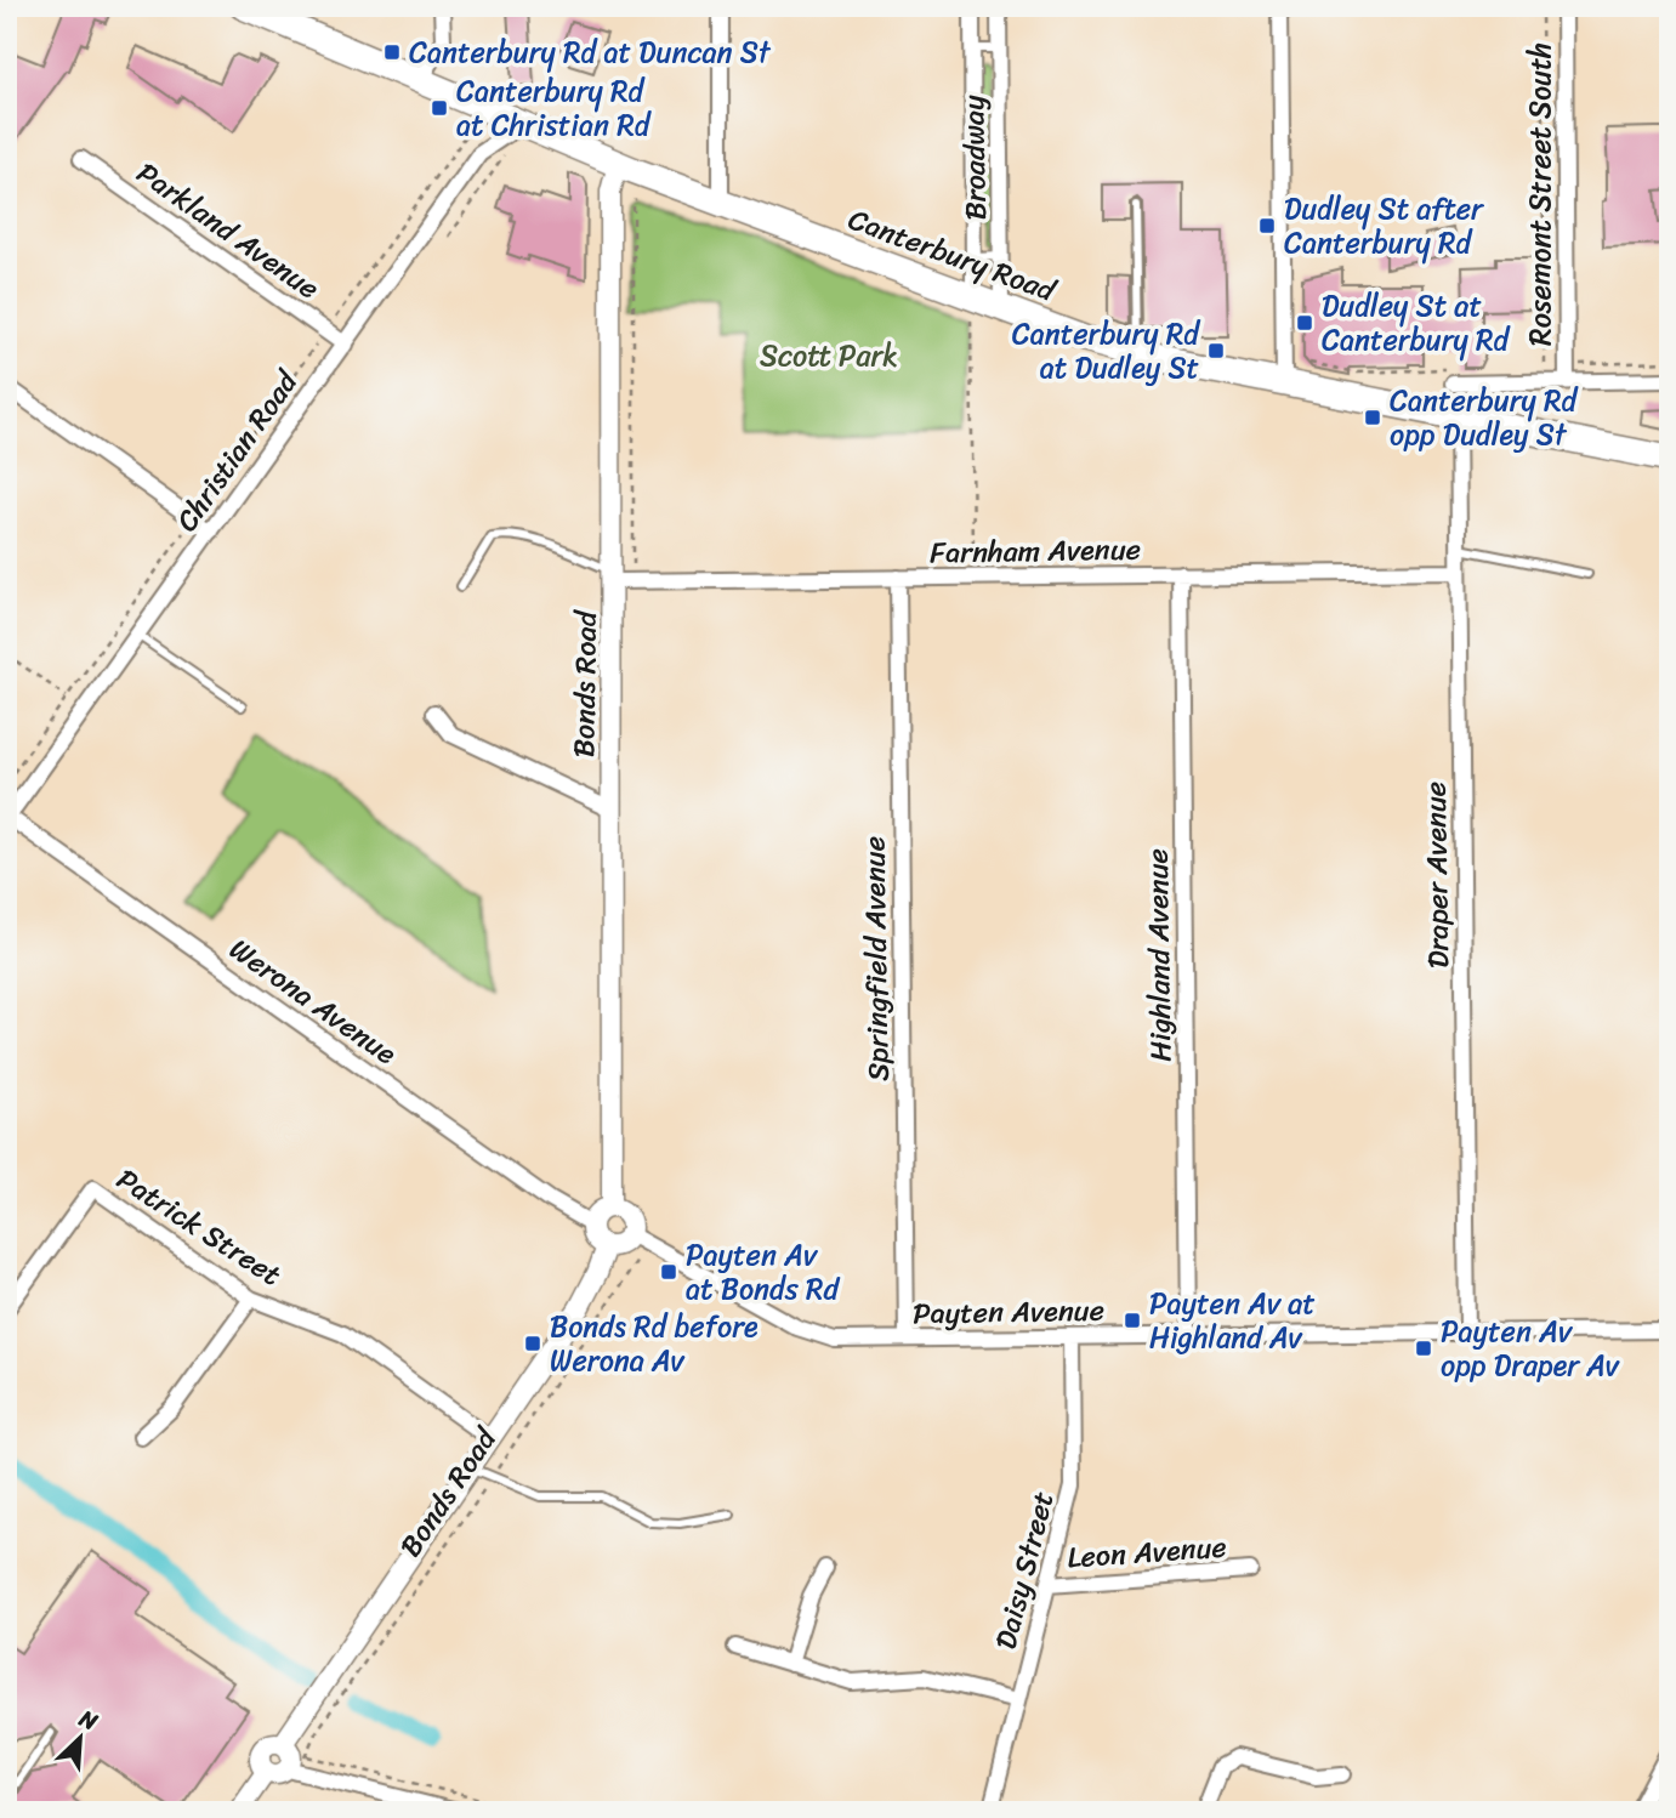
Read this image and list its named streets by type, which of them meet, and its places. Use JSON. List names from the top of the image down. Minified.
{"streets":{"highway":["Canterbury Road"],"main road":["Bonds Road"],"street":["Broadway","Rosemont Street South","Parkland Avenue","Christian Road","Farnham Avenue","Draper Avenue","Highland Avenue","Springfield Avenue","Werona Avenue","Patrick Street","Payten Avenue","Leon Avenue","Daisy Street"]},"crossings":[["Broadway","Canterbury Road"],["Parkland Avenue","Christian Road"],["Canterbury Road","Christian Road"],["Canterbury Road","Bonds Road"],["Canterbury Road","Draper Avenue"],["Christian Road","Werona Avenue"],["Farnham Avenue","Bonds Road"],["Farnham Avenue","Draper Avenue"],["Farnham Avenue","Highland Avenue"],["Farnham Avenue","Springfield Avenue"],["Bonds Road","Werona Avenue"],["Bonds Road","Patrick Street"],["Bonds Road","Payten Avenue"],["Draper Avenue","Payten Avenue"],["Highland Avenue","Payten Avenue"],["Springfield Avenue","Payten Avenue"],["Werona Avenue","Payten Avenue"],["Payten Avenue","Daisy Street"],["Leon Avenue","Daisy Street"]],"parks":["Scott Park"],"places":{"transit":["Canterbury Rd at Duncan St","Canterbury Rd at Christian Rd","Dudley St after Canterbury Rd","Dudley St at Canterbury Rd","Canterbury Rd at Dudley St","Canterbury Rd opp Dudley St","Payten Av at Bonds Rd","Payten Av at Highland Av","Bonds Rd before Werona Av","Payten Av opp Draper Av"]},"north":"top right"}
